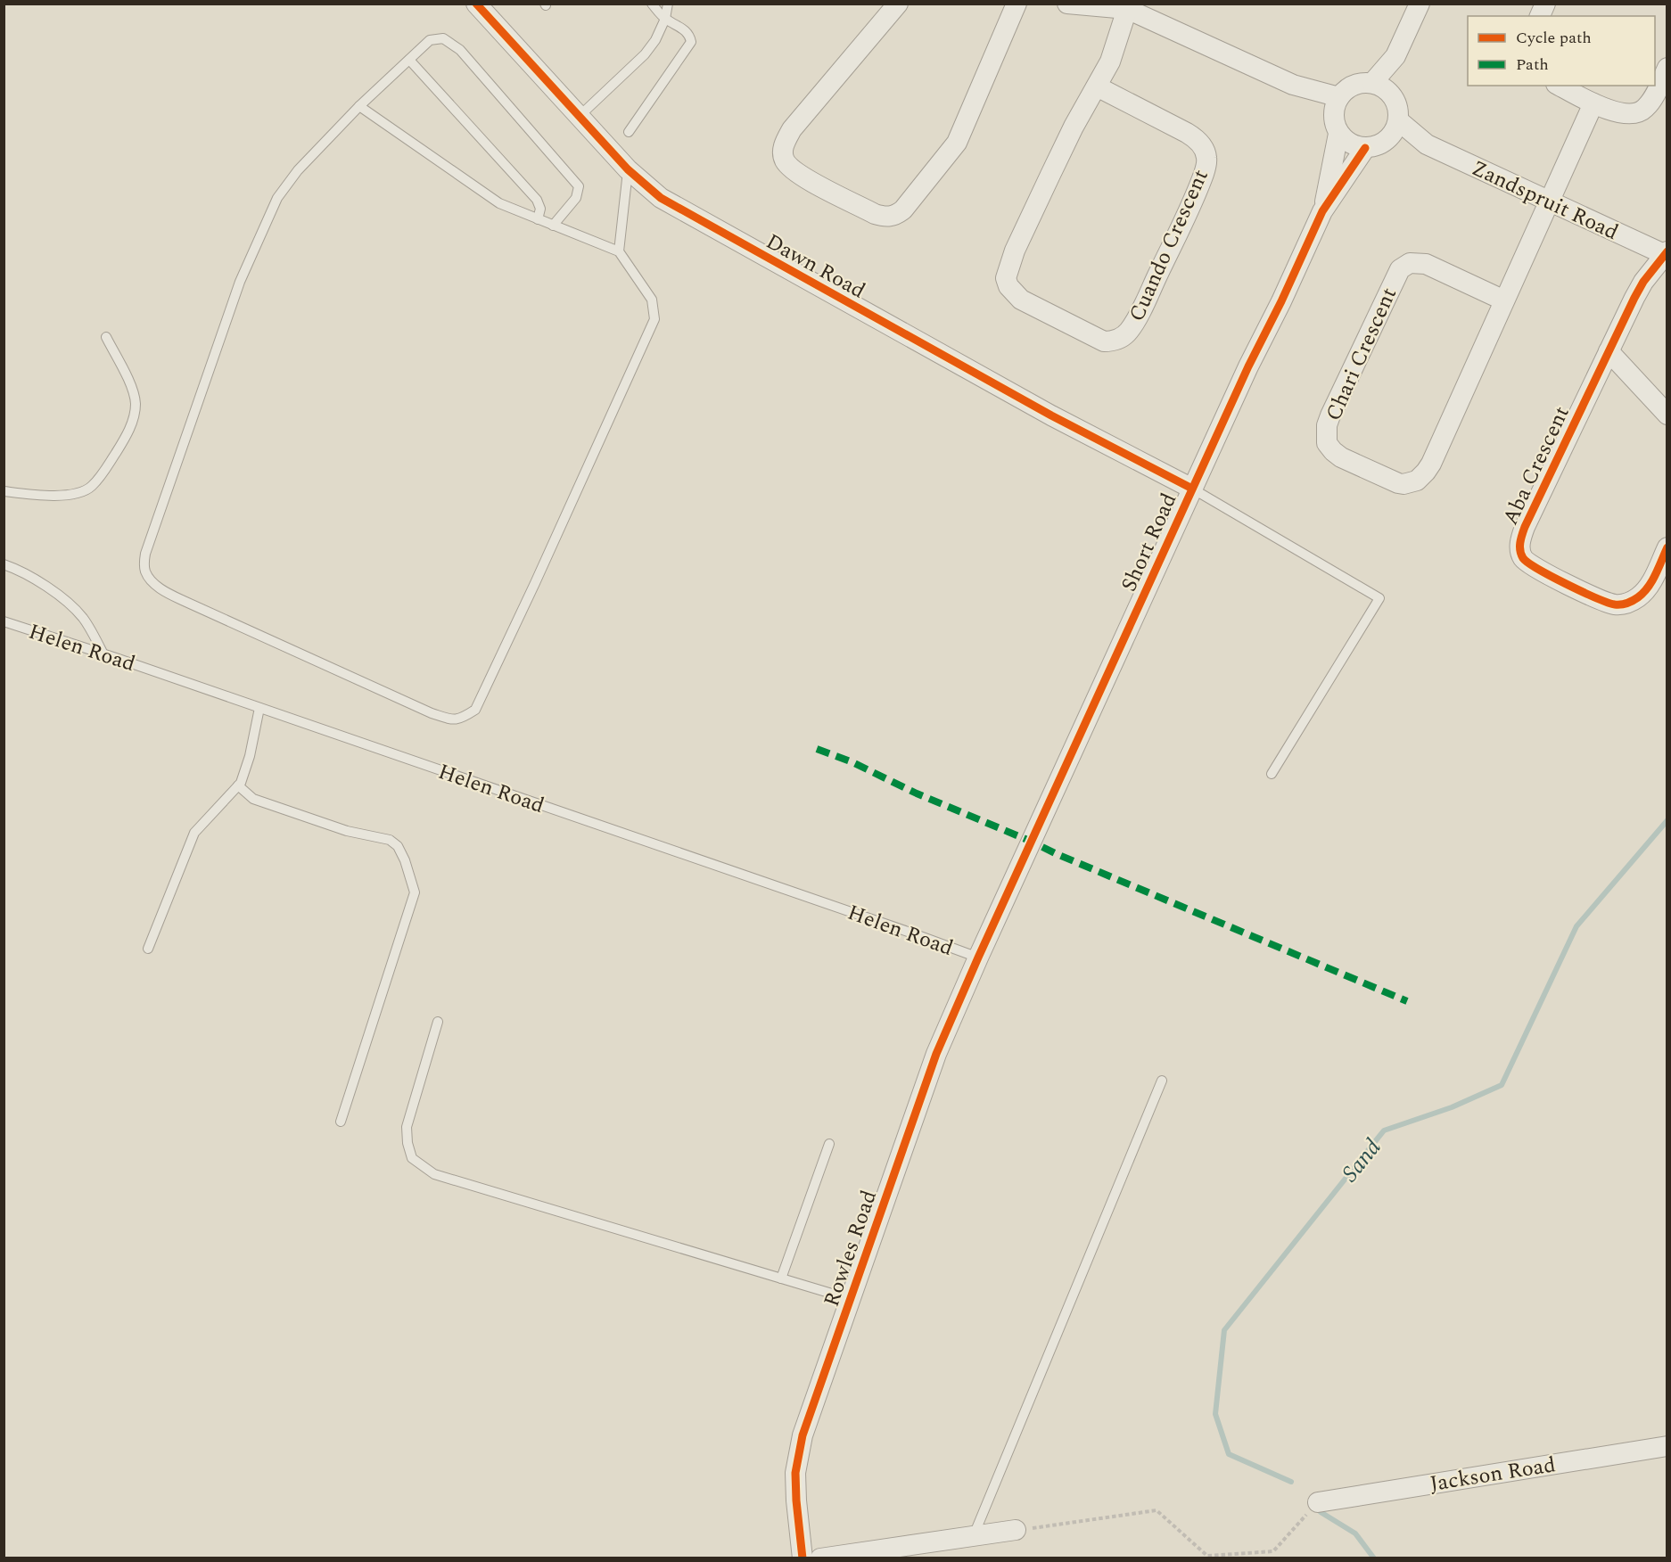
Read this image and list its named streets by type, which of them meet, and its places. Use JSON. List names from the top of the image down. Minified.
{"streets":{"street":["Zandspruit Road","Cuando Crescent","Dawn Road","Chari Crescent","Aba Crescent","Short Road","Rowles Road","Jackson Road"],"lane":["Helen Road"]},"crossings":[["Zandspruit Road","Chari Crescent"],["Zandspruit Road","Aba Crescent"],["Zandspruit Road","Short Road"],["Dawn Road","Short Road"],["Short Road","Helen Road"],["Short Road","Rowles Road"],["Helen Road","Rowles Road"]],"water":["Sand"],"legend":["Cycle path","Path"]}
